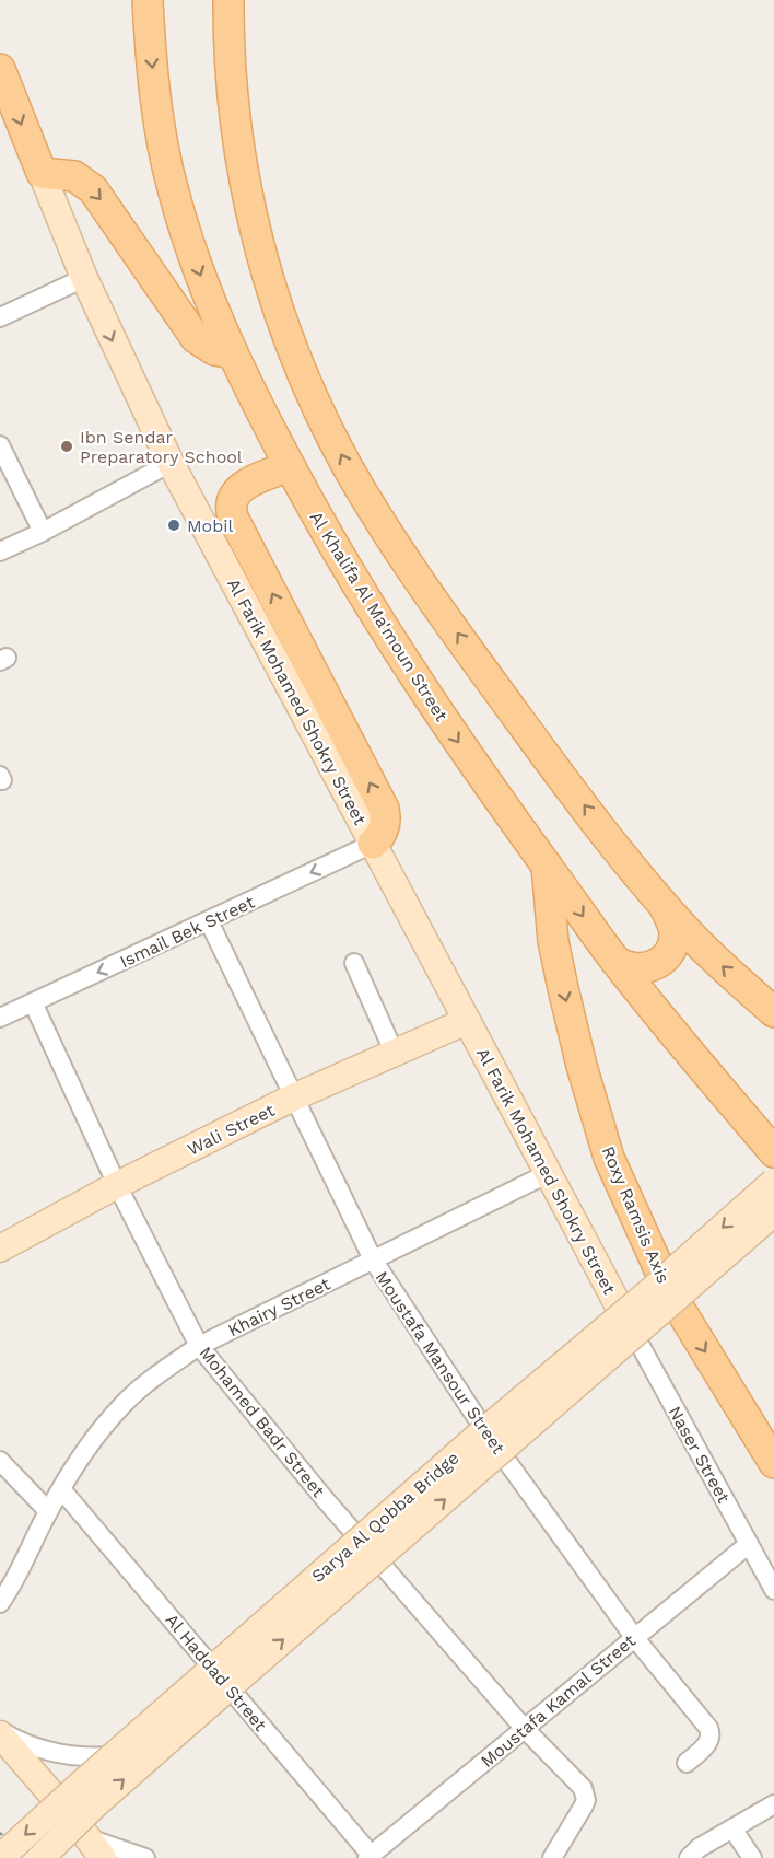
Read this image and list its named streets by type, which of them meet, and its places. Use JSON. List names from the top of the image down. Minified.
{"streets":{"main road":["Al Khalifa Al Ma'moun Street","Al Farik Mohamed Shokry Street","Wali Street","Roxy Ramsis Axis","Sarya Al Qobba Bridge"],"street":["Ismail Bek Street","Khairy Street","Moustafa Mansour Street","Mohamed Badr Street","Naser Street","Al Haddad Street","Moustafa Kamal Street"]},"crossings":[["Al Khalifa Al Ma'moun Street","Roxy Ramsis Axis"],["Al Farik Mohamed Shokry Street","Ismail Bek Street"],["Al Farik Mohamed Shokry Street","Wali Street"],["Al Farik Mohamed Shokry Street","Khairy Street"],["Al Farik Mohamed Shokry Street","Naser Street"],["Ismail Bek Street","Moustafa Mansour Street"],["Ismail Bek Street","Mohamed Badr Street"],["Wali Street","Moustafa Mansour Street"],["Wali Street","Mohamed Badr Street"],["Khairy Street","Moustafa Mansour Street"],["Khairy Street","Mohamed Badr Street"],["Khairy Street","Al Haddad Street"],["Moustafa Mansour Street","Moustafa Kamal Street"],["Mohamed Badr Street","Moustafa Kamal Street"],["Naser Street","Moustafa Kamal Street"],["Al Haddad Street","Moustafa Kamal Street"]],"one_way":["Ismail Bek Street"],"places":["Ibn Sendar Preparatory School","Mobil"]}
